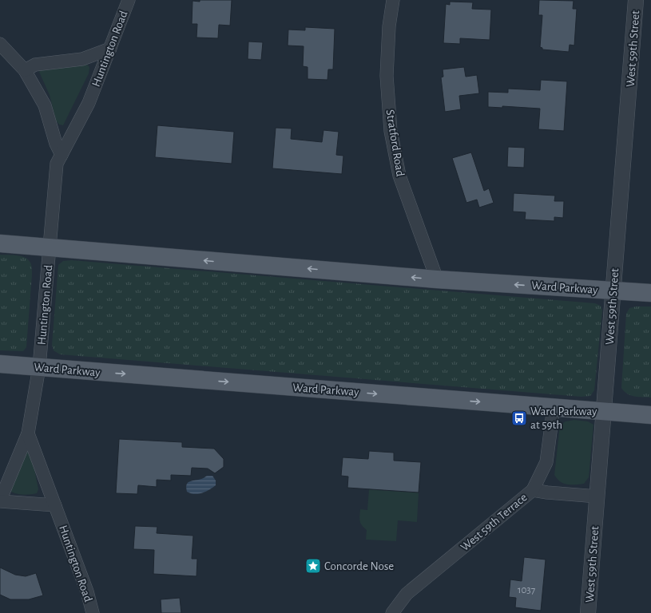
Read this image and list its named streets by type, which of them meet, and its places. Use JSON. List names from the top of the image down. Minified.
{"streets":{"main road":["Ward Parkway"],"street":["Huntington Road","West 59th Street","Stratford Road","West 59th Terrace"]},"crossings":[["Huntington Road","Ward Parkway"],["West 59th Street","Ward Parkway"],["Stratford Road","Ward Parkway"],["Ward Parkway","West 59th Terrace"]],"places":{"bus stop":["Ward Parkway at 59th"],"place":["Concorde Nose"]},"house_numbers":["1037"]}
